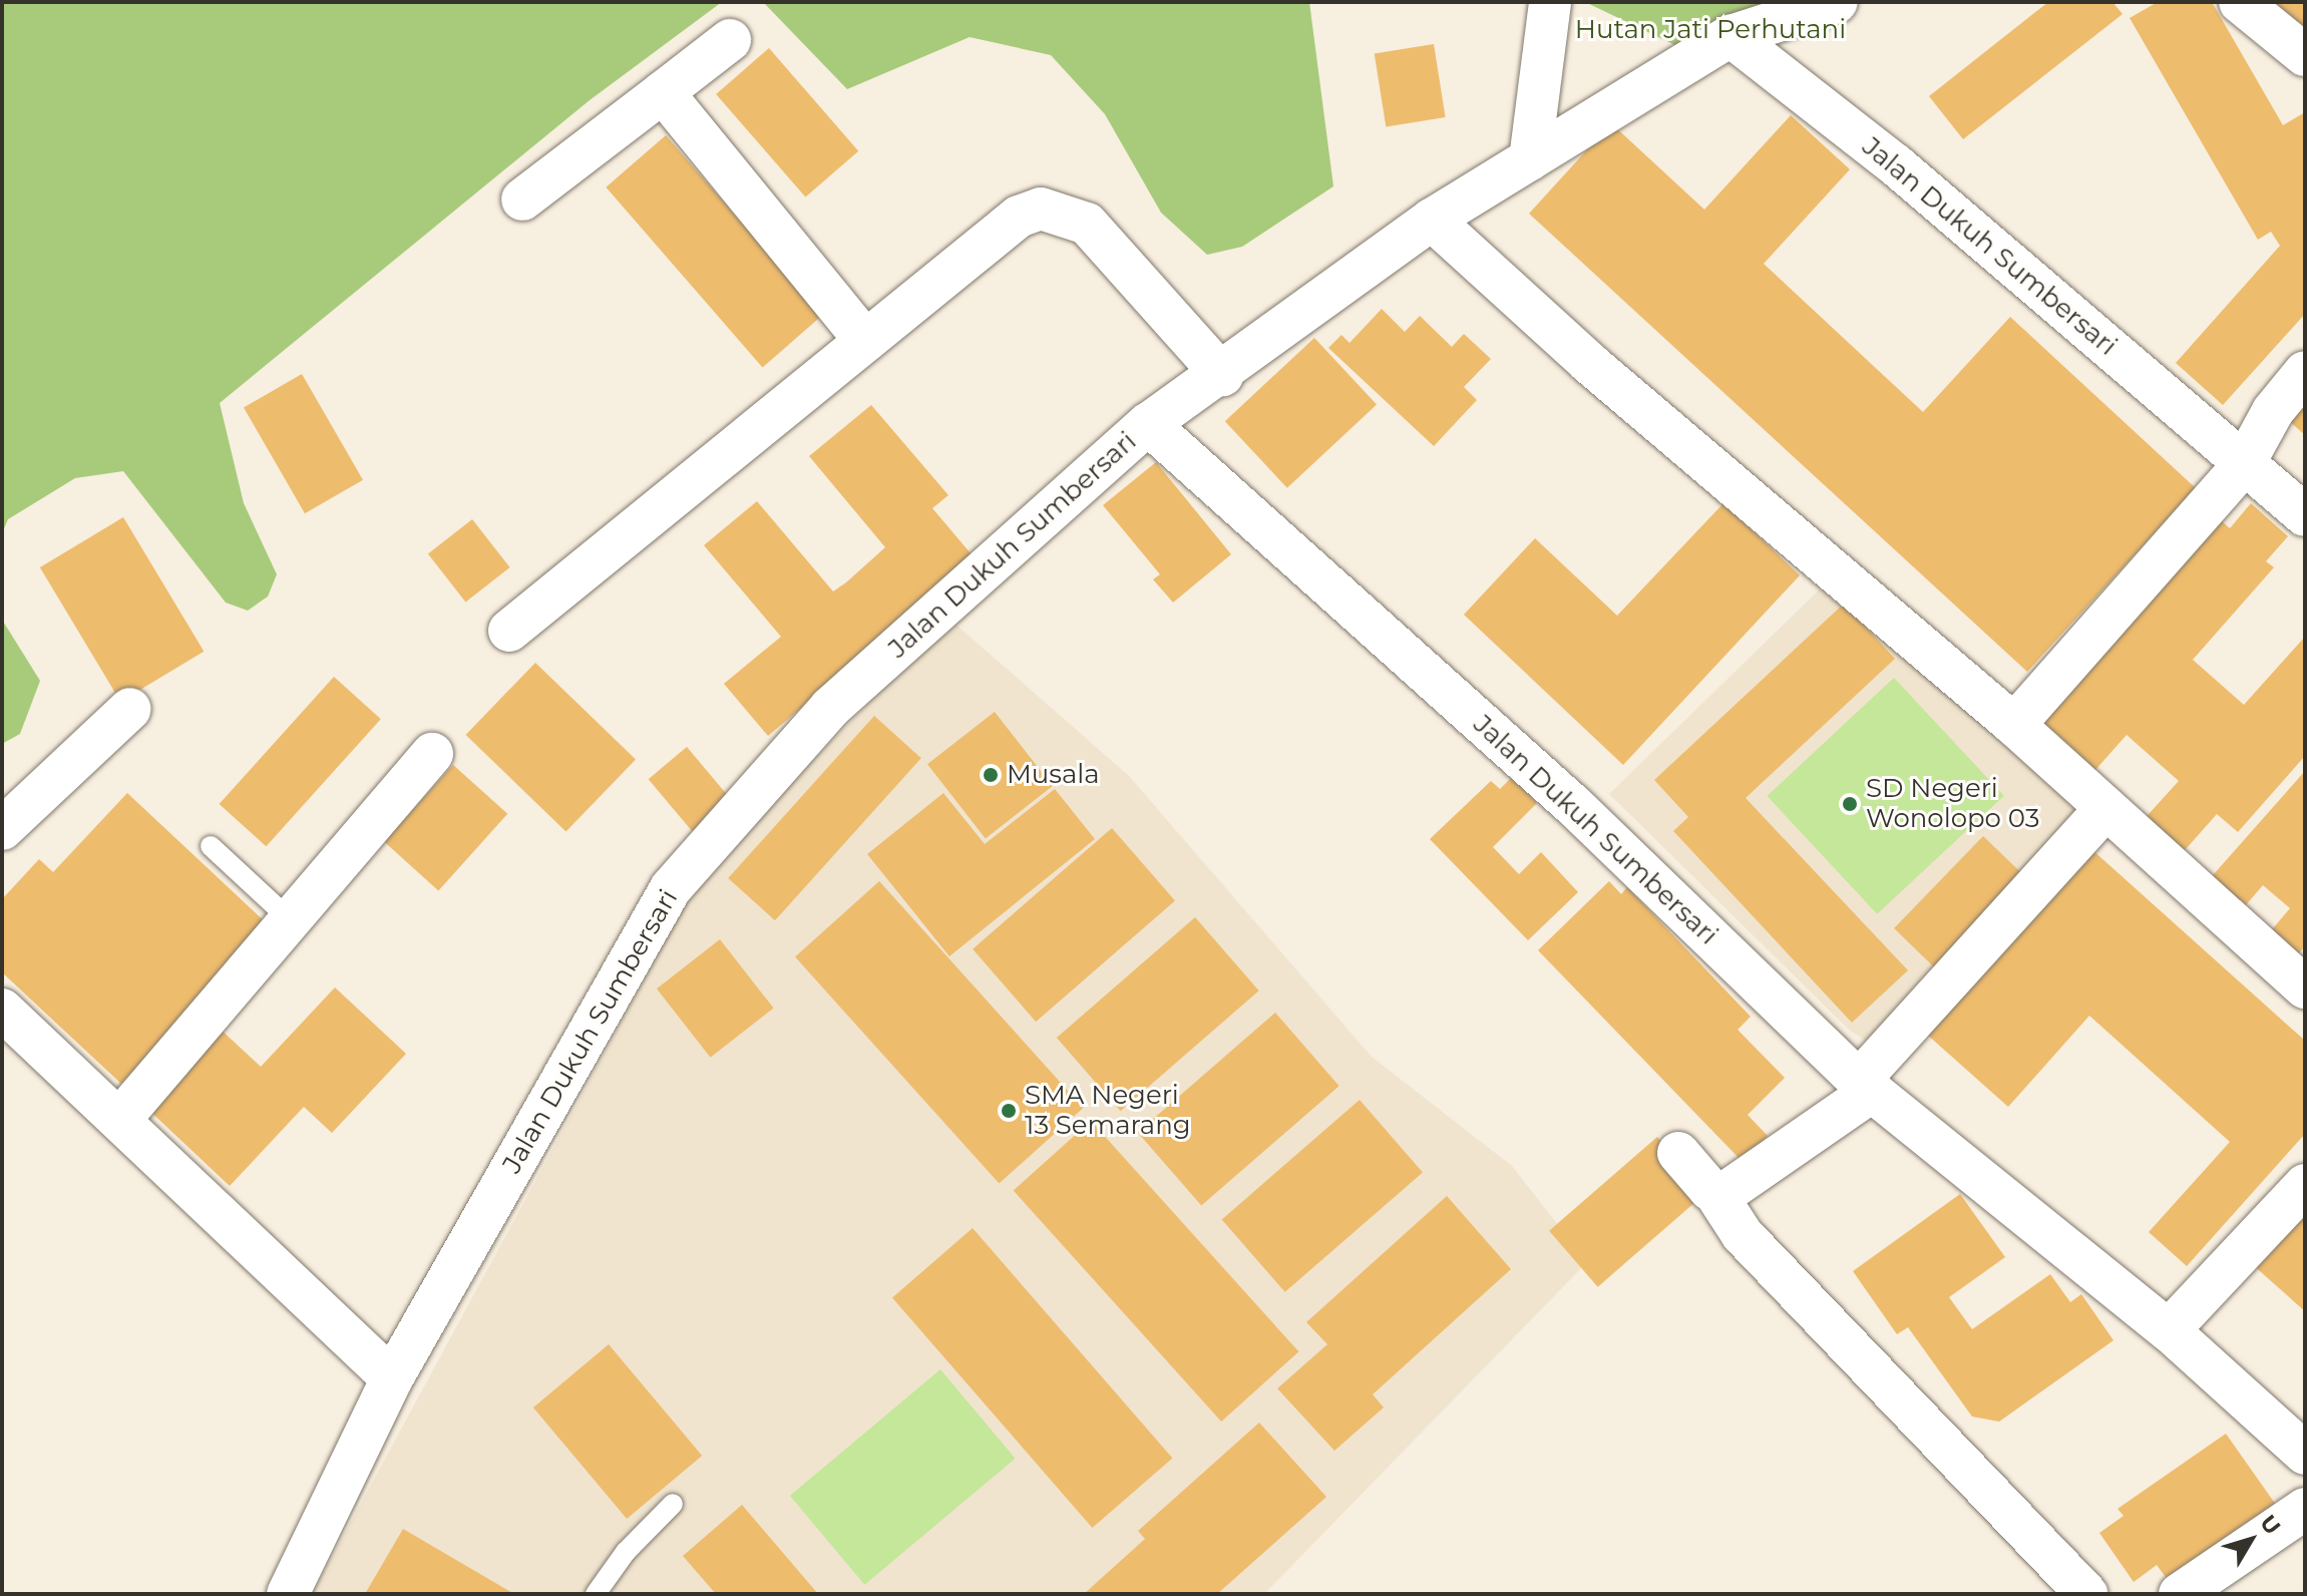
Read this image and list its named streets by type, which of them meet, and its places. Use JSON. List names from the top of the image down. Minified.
{"streets":{"street":["Jalan Dukuh Sumbersari"]},"parks":["Hutan Jati Perhutani"],"places":["Musala","SD Negeri Wonolopo 03","SMA Negeri 13 Semarang"],"north":"top right"}
